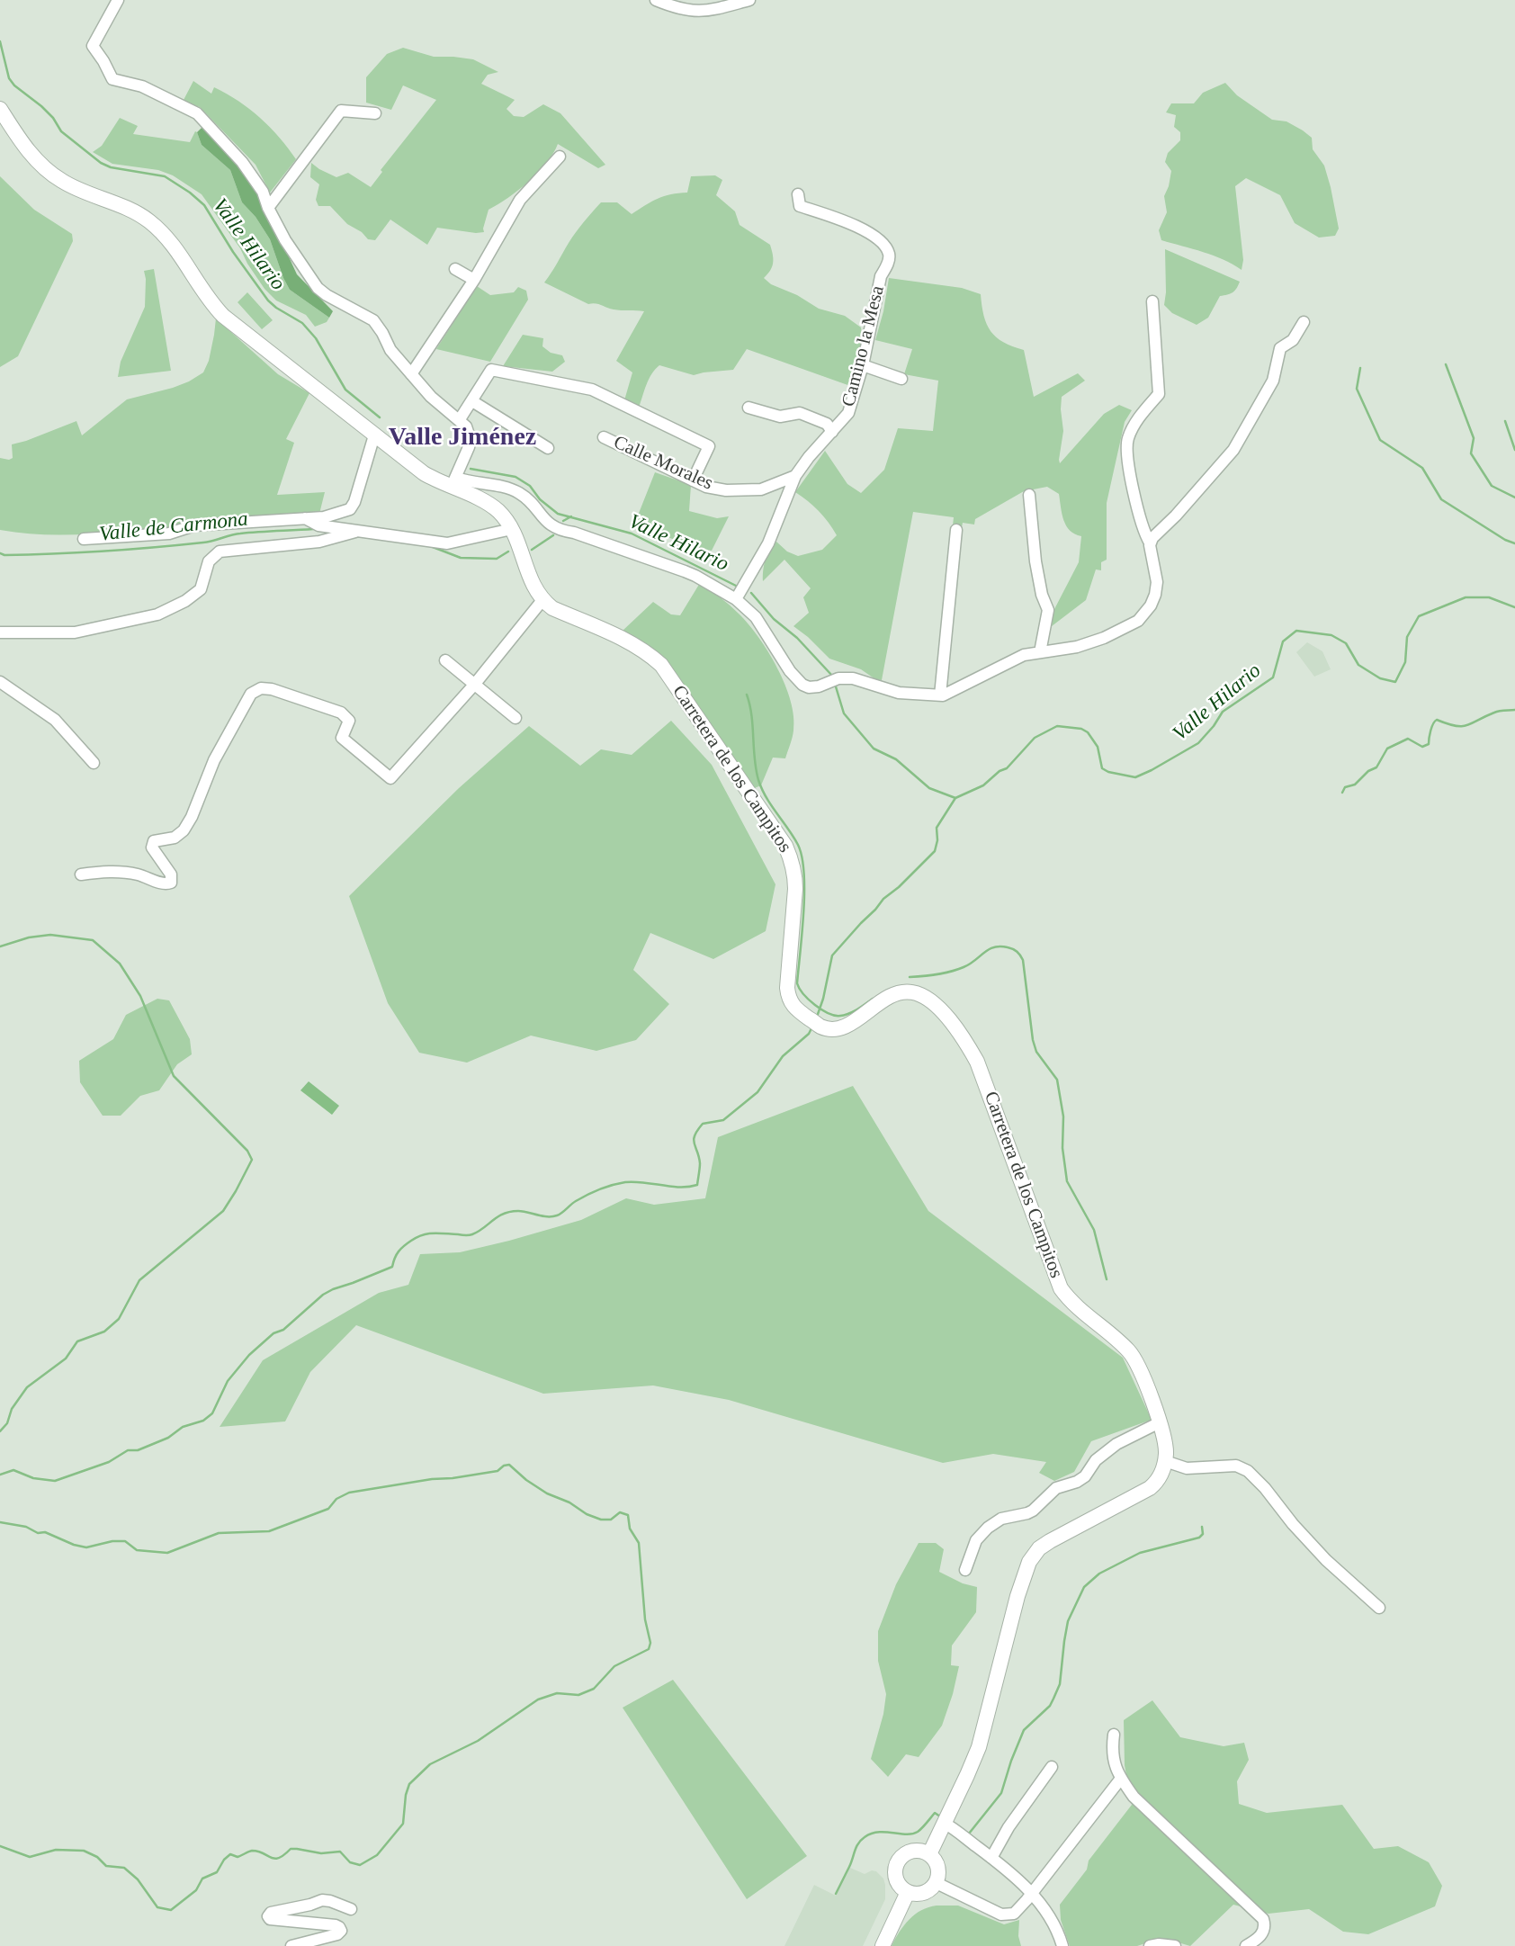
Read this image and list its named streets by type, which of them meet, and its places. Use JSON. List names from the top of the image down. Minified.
{"streets":{"main road":["Carretera de los Campitos"],"street":["Camino la Mesa","Calle Morales"]},"crossings":[["Camino la Mesa","Calle Morales"]],"districts":["Valle Jiménez"],"water":["Valle Hilario","Valle de Carmona"]}
